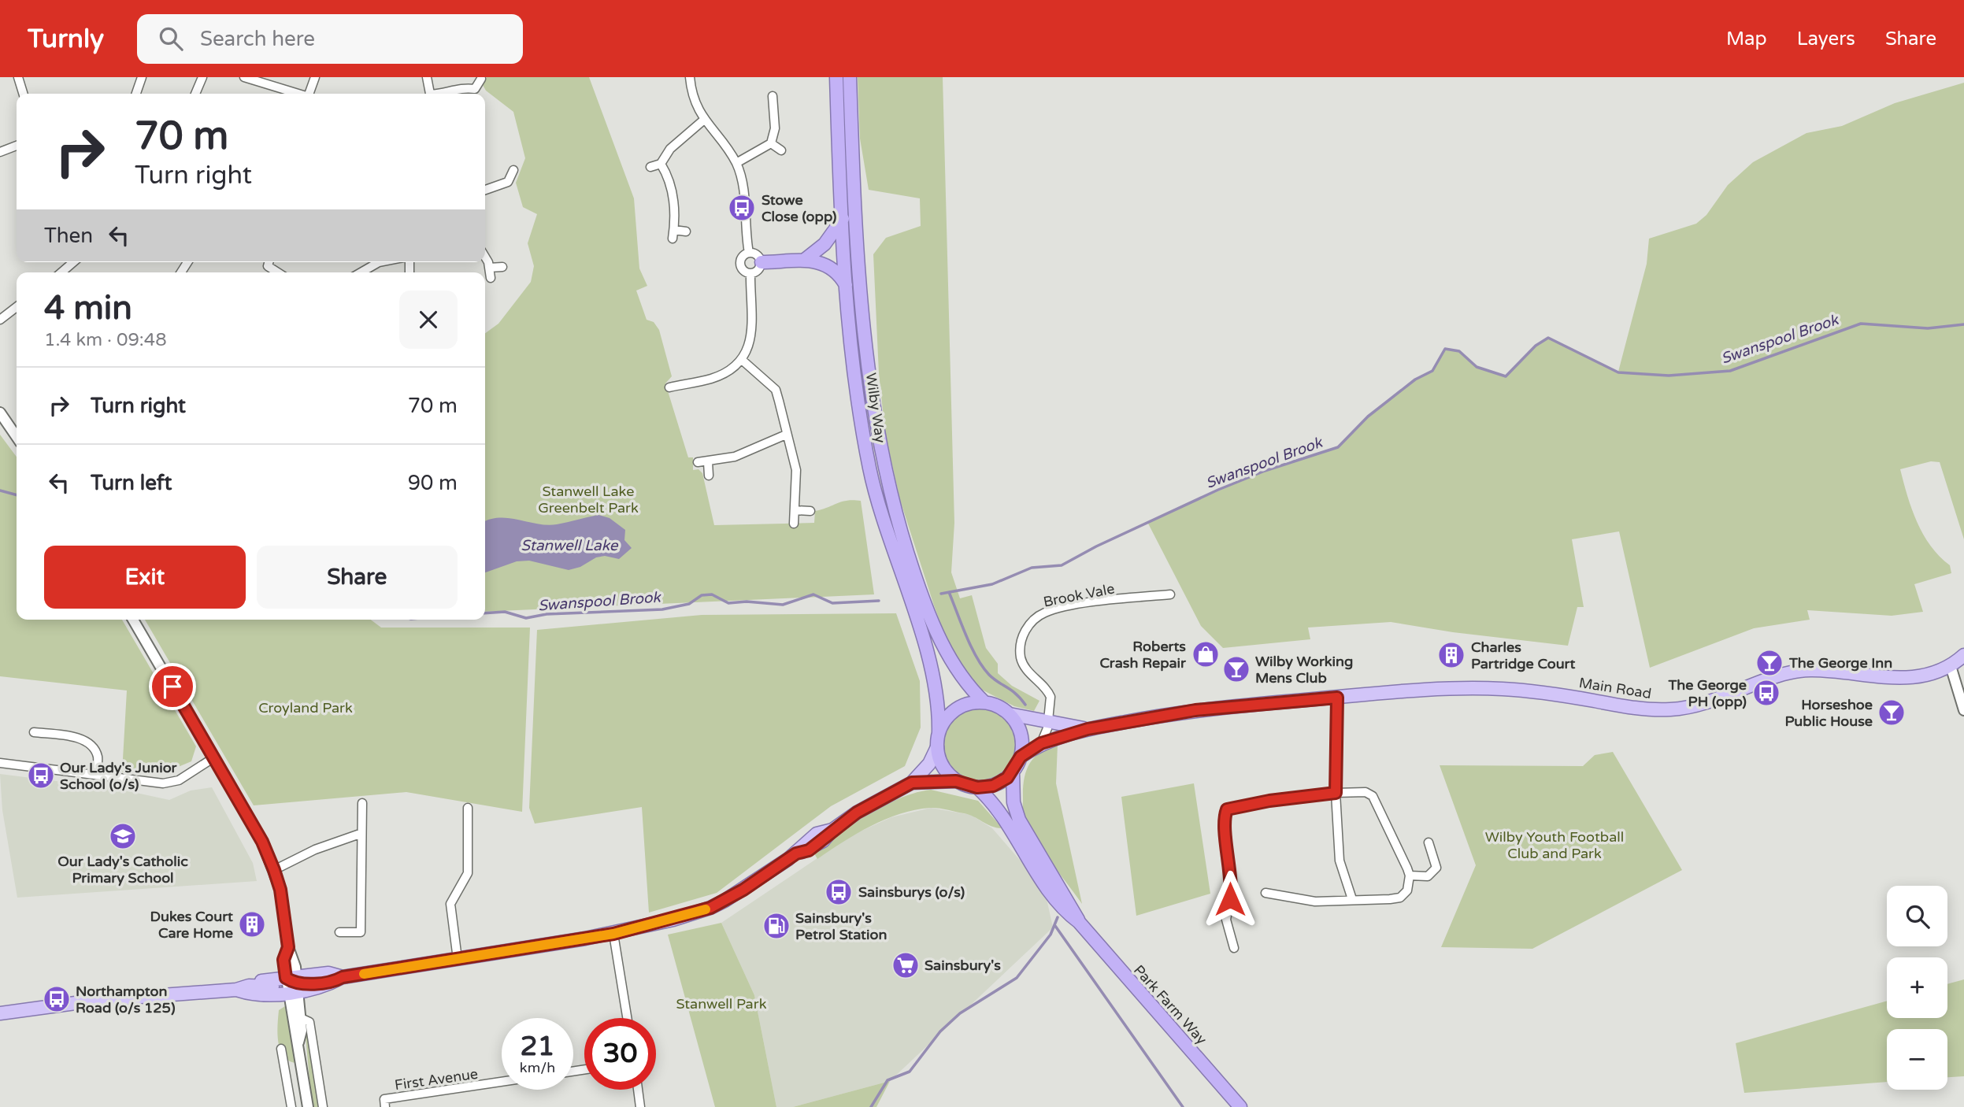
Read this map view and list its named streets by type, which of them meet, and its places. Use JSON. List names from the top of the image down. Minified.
{"streets":{"highway":["Wilby Way","Park Farm Way"],"main road":["Main Road"],"street":["Brook Vale","First Avenue"]},"crossings":[["Wilby Way","Main Road"],["Wilby Way","Park Farm Way"],["Brook Vale","Main Road"],["Main Road","Park Farm Way"]],"water":["Swanspool Brook","Stanwell Lake"],"parks":["Stanwell Lake Greenbelt Park","Croyland Park","Wilby Youth Football Club and Park","Stanwell Park"],"places":{"bus stop":["Stowe Close (opp)","The George PH (opp)","Our Lady's Junior School (o/s)","Sainsburys (o/s)","Northampton Road (o/s 125)"],"shop":["Roberts Crash Repair"],"building":["Charles Partridge Court","Dukes Court Care Home"],"bar":["The George Inn","Wilby Working Mens Club","Horseshoe Public House"],"school or university":["Our Lady's Catholic Primary School"],"fuel station":["Sainsbury's Petrol Station"],"supermarket":["Sainsbury's"]},"page":{"header":"Turnly","search":"Search here","nav":["Map","Layers","Share"],"turn":["70 m","Turn right"],"then":"Then","heading":["4 min","1.4 km · 09:48"],"list":[{"name":"Turn right","value":"70 m"},{"name":"Turn left","value":"90 m"}],"buttons":["Exit","Share"],"map_buttons":["+","−"],"speed":"21 km/h","limit":"30"}}
